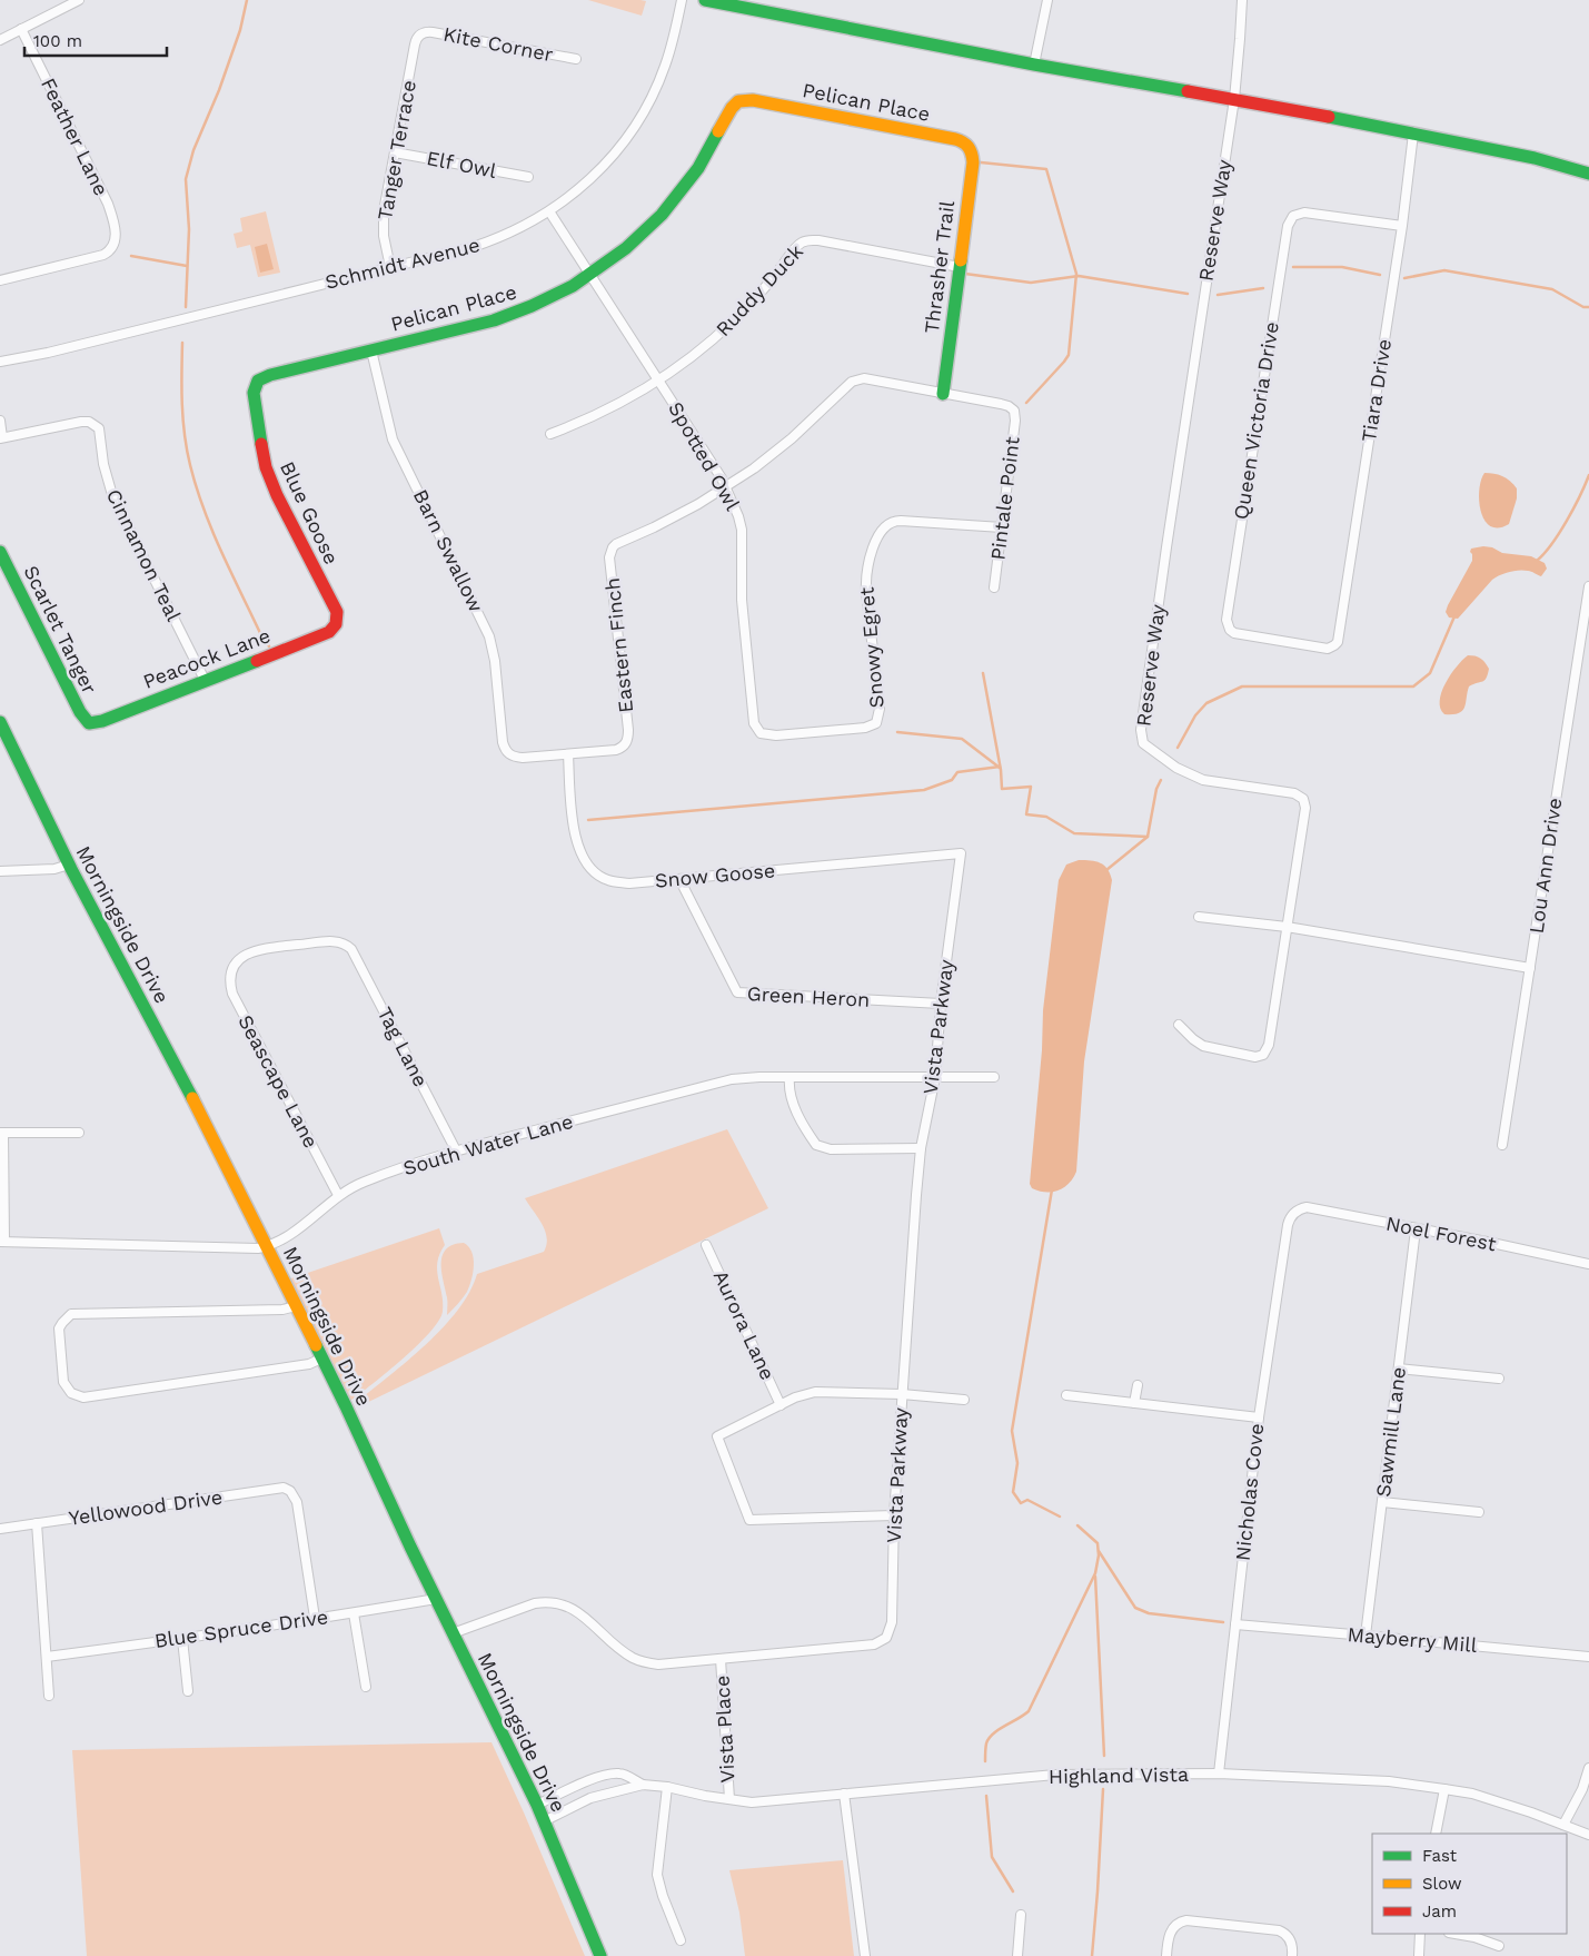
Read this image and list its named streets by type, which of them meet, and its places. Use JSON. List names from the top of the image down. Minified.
{"streets":{"street":["Kite Corner","Pelican Place","Feather Lane","Tanger Terrace","Elf Owl","Reserve Way","Schmidt Avenue","Thrasher Trail","Ruddy Duck","Tiara Drive","Queen Victoria Drive","Spotted Owl","Pintale Point","Blue Goose","Barn Swallow","Cinnamon Teal","Scarlet Tanger","Eastern Finch","Snowy Egret","Peacock Lane","Lou Ann Drive","Snow Goose","Morningside Drive","Green Heron","Vista Parkway","Tag Lane","Seascape Lane","South Water Lane","Noel Forest","Aurora Lane","Sawmill Lane","Nicholas Cove","Yellowood Drive","Blue Spruce Drive","Mayberry Mill","Vista Place","Highland Vista"]},"crossings":[["Kite Corner","Tanger Terrace"],["Pelican Place","Thrasher Trail"],["Pelican Place","Spotted Owl"],["Pelican Place","Blue Goose"],["Pelican Place","Barn Swallow"],["Tanger Terrace","Elf Owl"],["Tanger Terrace","Schmidt Avenue"],["Schmidt Avenue","Spotted Owl"],["Thrasher Trail","Ruddy Duck"],["Thrasher Trail","Pintale Point"],["Ruddy Duck","Spotted Owl"],["Tiara Drive","Queen Victoria Drive"],["Spotted Owl","Eastern Finch"],["Spotted Owl","Snowy Egret"],["Pintale Point","Snowy Egret"],["Blue Goose","Peacock Lane"],["Barn Swallow","Eastern Finch"],["Barn Swallow","Snow Goose"],["Cinnamon Teal","Peacock Lane"],["Scarlet Tanger","Peacock Lane"],["Eastern Finch","Snow Goose"],["Snow Goose","Green Heron"],["Snow Goose","Vista Parkway"],["Morningside Drive","Vista Parkway"],["Morningside Drive","South Water Lane"],["Morningside Drive","Blue Spruce Drive"],["Morningside Drive","Highland Vista"],["Green Heron","Vista Parkway"],["Vista Parkway","South Water Lane"],["Vista Parkway","Vista Place"],["Tag Lane","Seascape Lane"],["Tag Lane","South Water Lane"],["Seascape Lane","South Water Lane"],["Noel Forest","Sawmill Lane"],["Noel Forest","Nicholas Cove"],["Sawmill Lane","Mayberry Mill"],["Nicholas Cove","Mayberry Mill"],["Nicholas Cove","Highland Vista"],["Yellowood Drive","Blue Spruce Drive"],["Vista Place","Highland Vista"]],"legend":["Fast","Slow","Jam"],"scale_bar":"100 m"}
